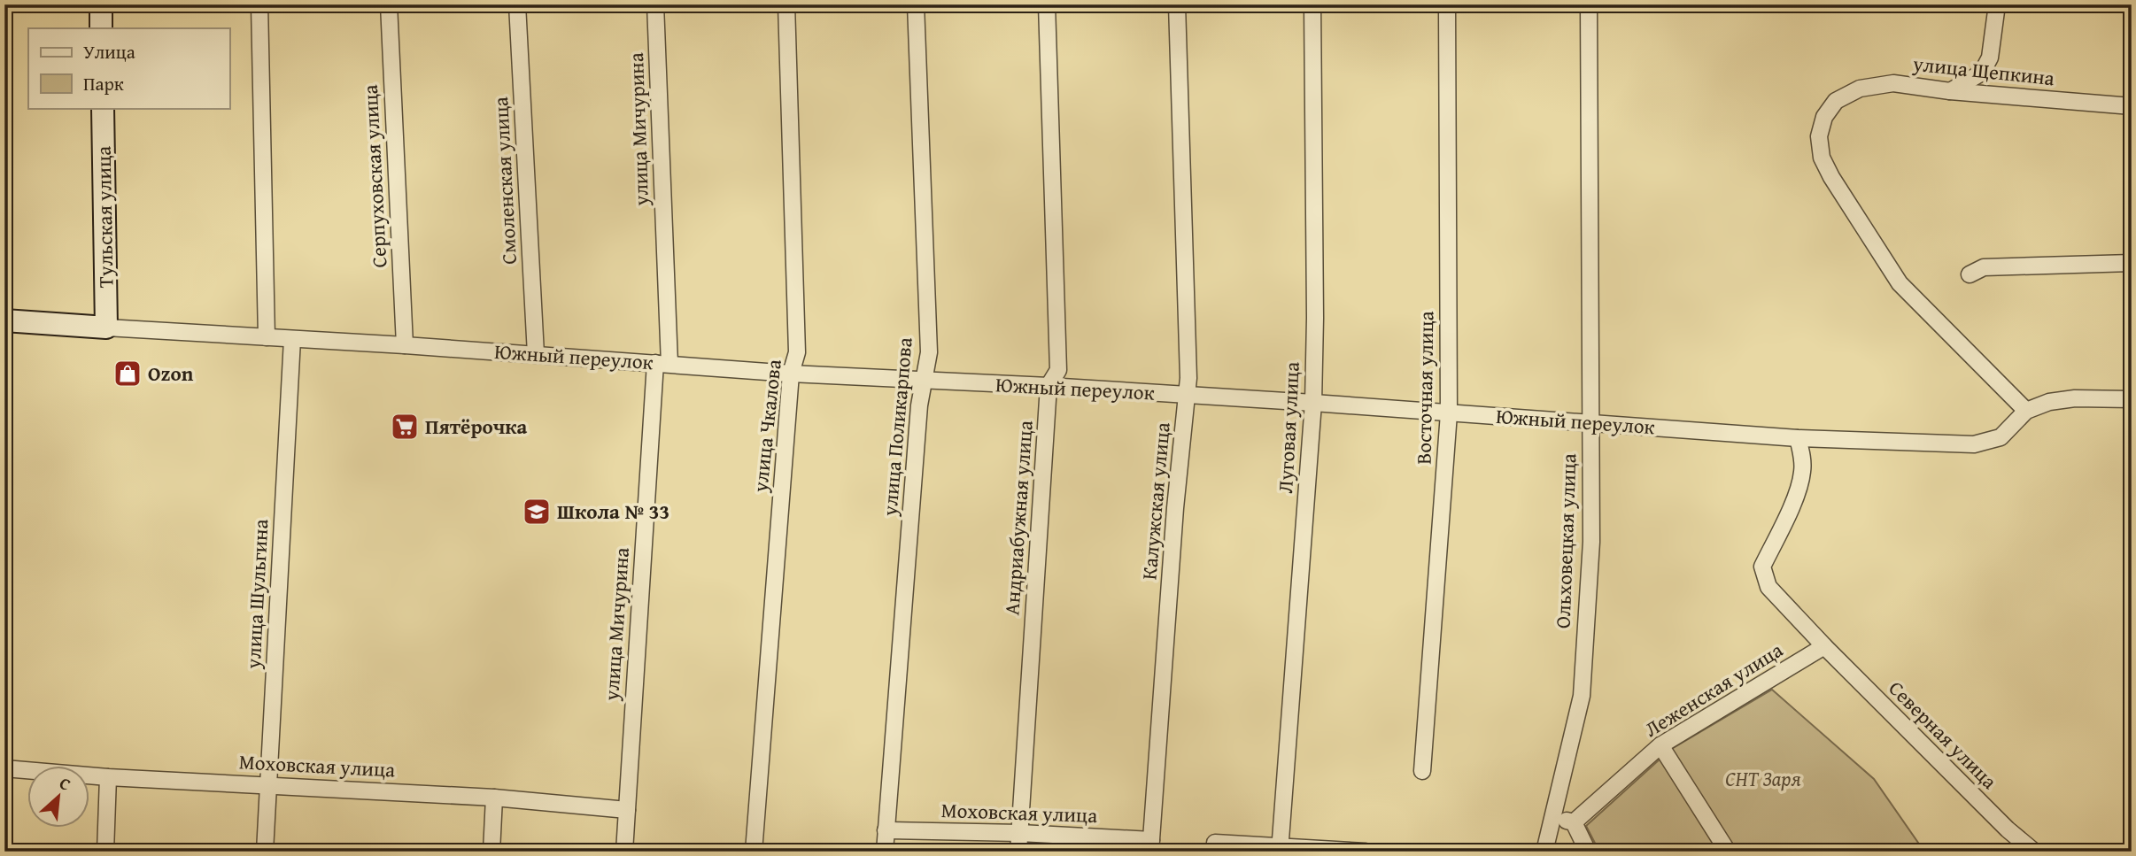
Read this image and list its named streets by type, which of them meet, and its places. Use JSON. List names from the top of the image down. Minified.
{"streets":{"main road":["Тульская улица","Южный переулок"],"street":["улица Щепкина","улица Мичурина","Серпуховская улица","Смоленская улица","Восточная улица","улица Чкалова","улица Поликарпова","Луговая улица","Калужская улица","Андриабужная улица","Ольховецкая улица","улица Шульгина","Леженская улица","Северная улица","Моховская улица"]},"crossings":[["улица Щепкина","Южный переулок"],["улица Мичурина","Южный переулок"],["улица Мичурина","Моховская улица"],["Серпуховская улица","Южный переулок"],["Смоленская улица","Южный переулок"],["Тульская улица","Южный переулок"],["Южный переулок","Восточная улица"],["Южный переулок","улица Чкалова"],["Южный переулок","улица Поликарпова"],["Южный переулок","Луговая улица"],["Южный переулок","Калужская улица"],["Южный переулок","Андриабужная улица"],["Южный переулок","Ольховецкая улица"],["Южный переулок","улица Шульгина"],["Южный переулок","Северная улица"],["улица Поликарпова","Моховская улица"],["Калужская улица","Моховская улица"],["Андриабужная улица","Моховская улица"],["улица Шульгина","Моховская улица"],["Леженская улица","Северная улица"]],"parks":["СНТ Заря"],"places":{"shop":["Ozon"],"supermarket":["Пятёрочка"],"school or university":["Школа № 33"]},"legend":["Улица","Парк"],"north":"top right"}
